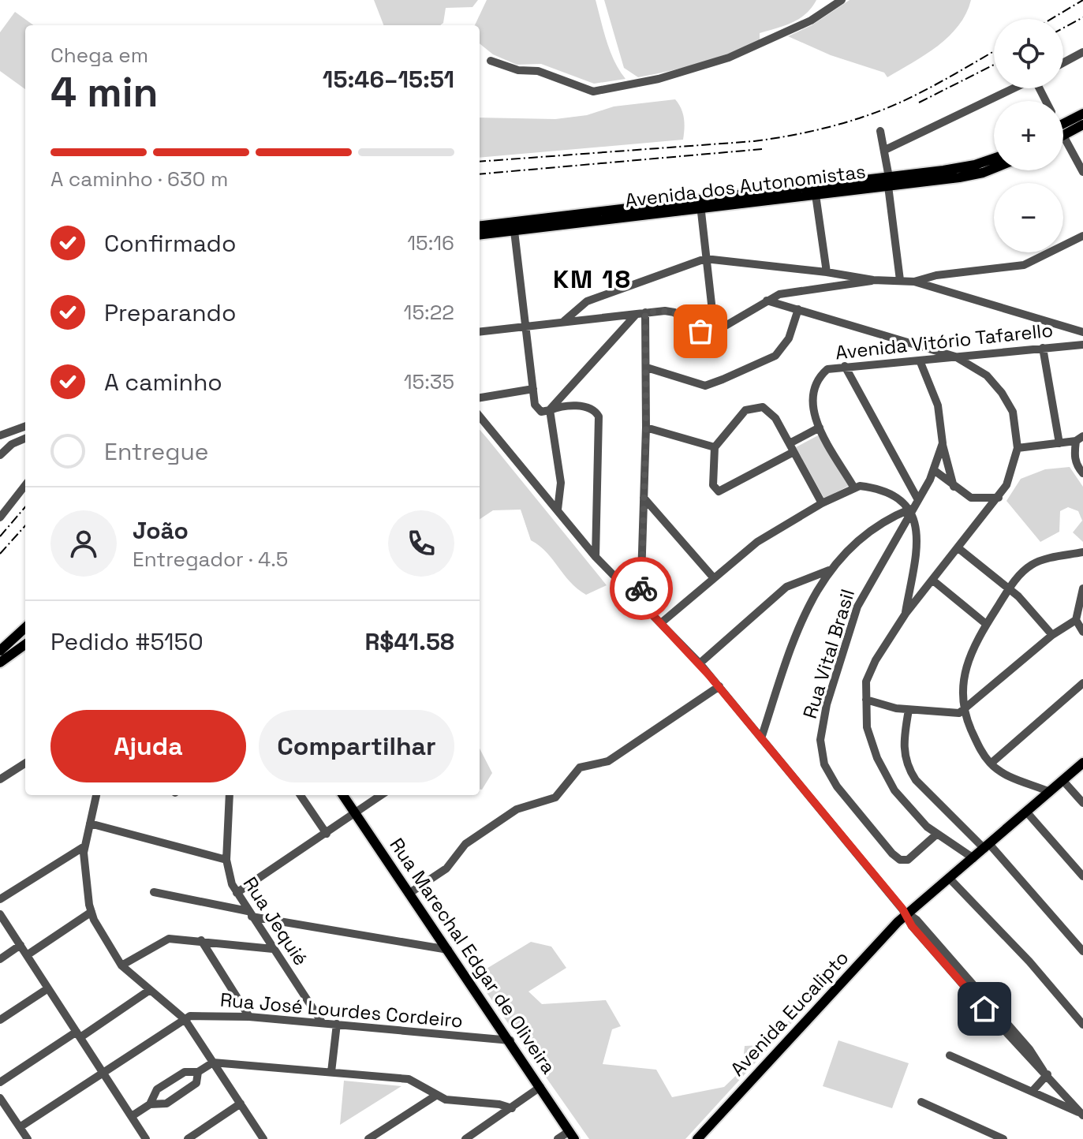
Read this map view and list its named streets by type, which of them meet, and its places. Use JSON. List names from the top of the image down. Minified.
{"streets":{"main road":["Avenida dos Autonomistas","Rua Marechal Edgar de Oliveira","Avenida Eucalipto"],"street":["Avenida Vitório Tafarello","Rua Vital Brasil","Rua Jequié","Rua José Lourdes Cordeiro"]},"crossings":[["Rua Jequié","Rua José Lourdes Cordeiro"],["Rua Marechal Edgar de Oliveira","Rua José Lourdes Cordeiro"]],"districts":["KM 18"],"page":{"map_buttons":["+","−"],"heading":["4 min","Chega em","15:46–15:51"],"panel":["João","Entregador · 4.5","Pedido #5150","R$41.58"],"bar":"A caminho · 630 m","list":[["Confirmado","15:16"],["Preparando","15:22"],["A caminho","15:35"],"Entregue"],"buttons":["Ajuda","Compartilhar"]}}
